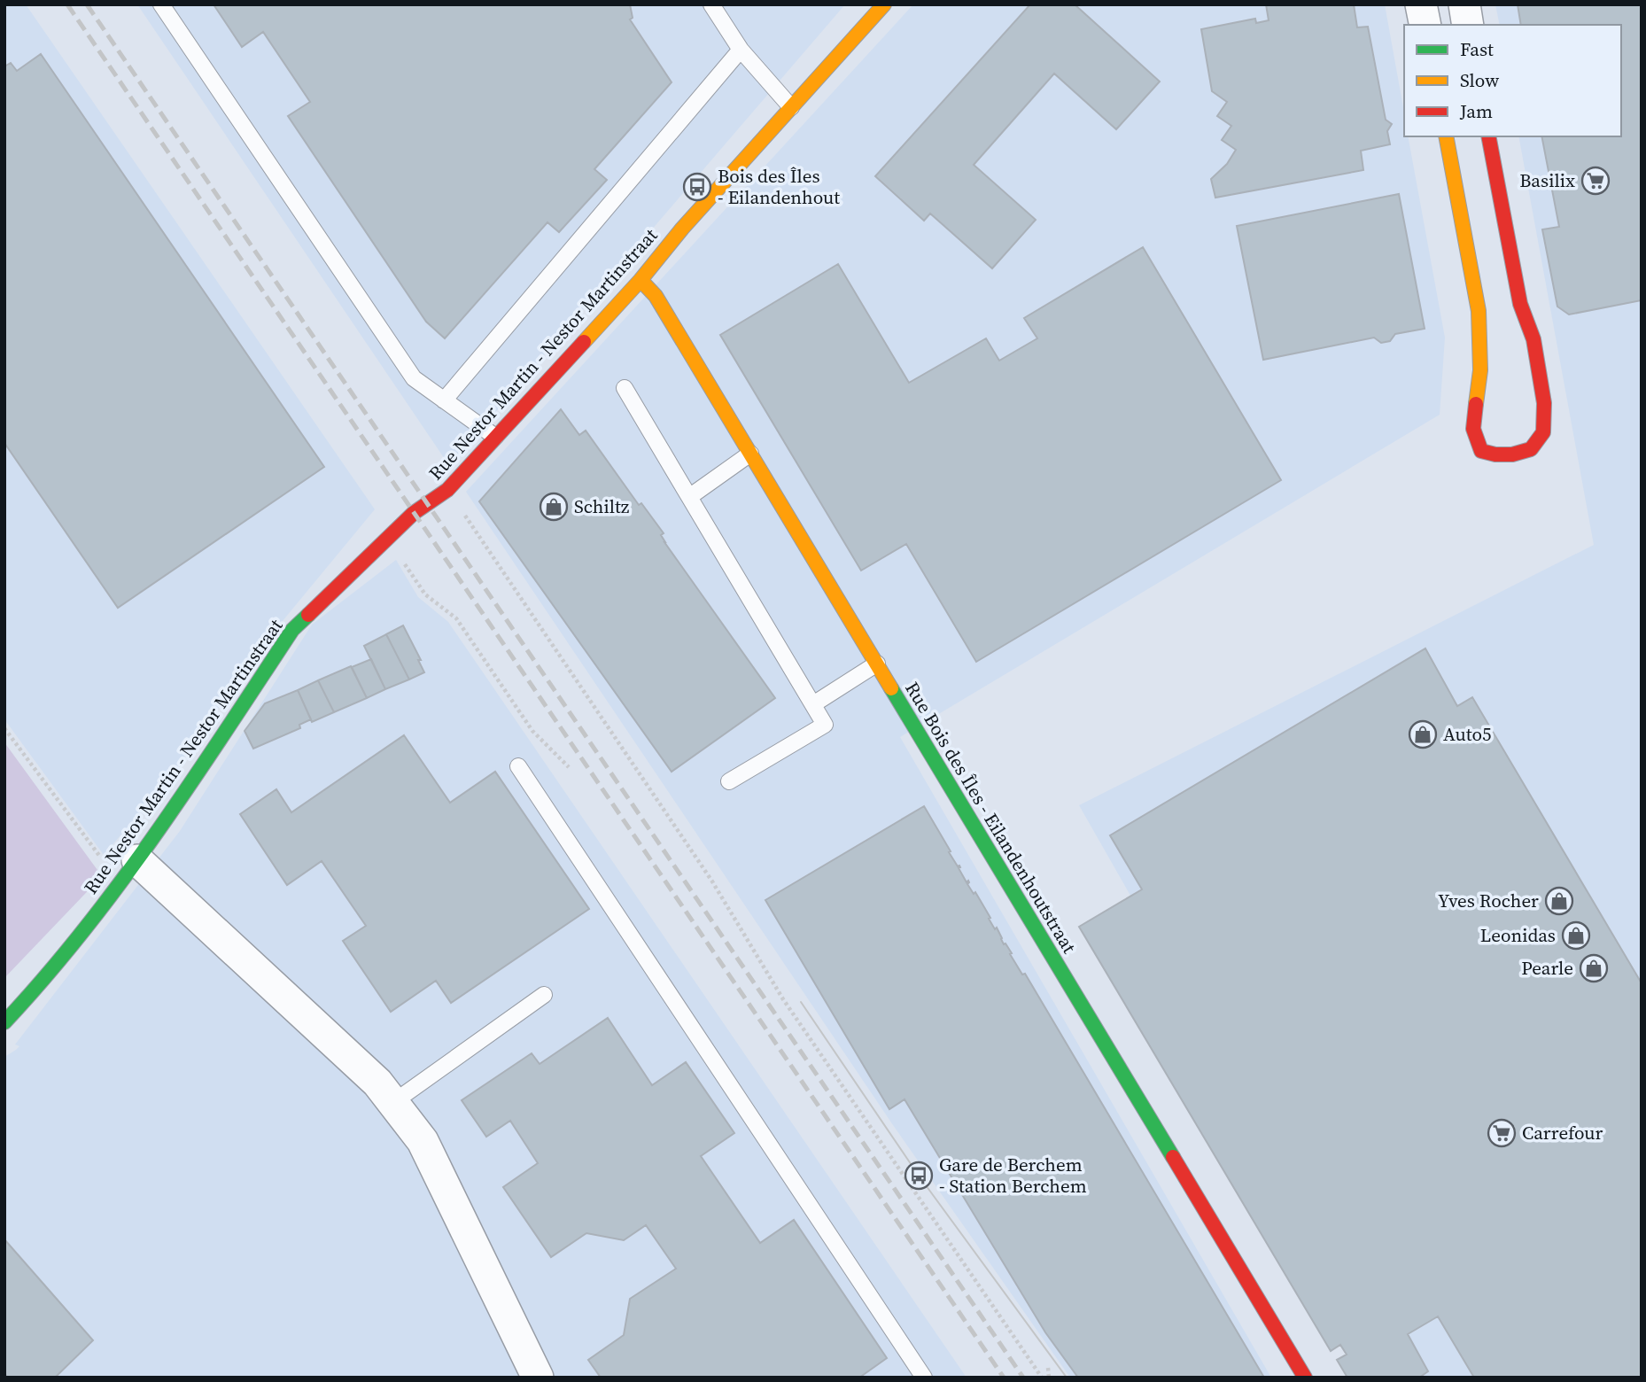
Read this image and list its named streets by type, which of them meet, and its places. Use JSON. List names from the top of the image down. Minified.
{"streets":{"street":["Rue Nestor Martin - Nestor Martinstraat","Rue Bois des Îles - Eilandenhoutstraat"]},"crossings":[["Rue Nestor Martin - Nestor Martinstraat","Rue Bois des Îles - Eilandenhoutstraat"]],"places":{"supermarket":["Basilix","Carrefour"],"bus stop":["Bois des Îles - Eilandenhout","Gare de Berchem - Station Berchem"],"shop":["Schiltz","Auto5","Yves Rocher","Leonidas","Pearle"]},"legend":["Fast","Slow","Jam"]}
